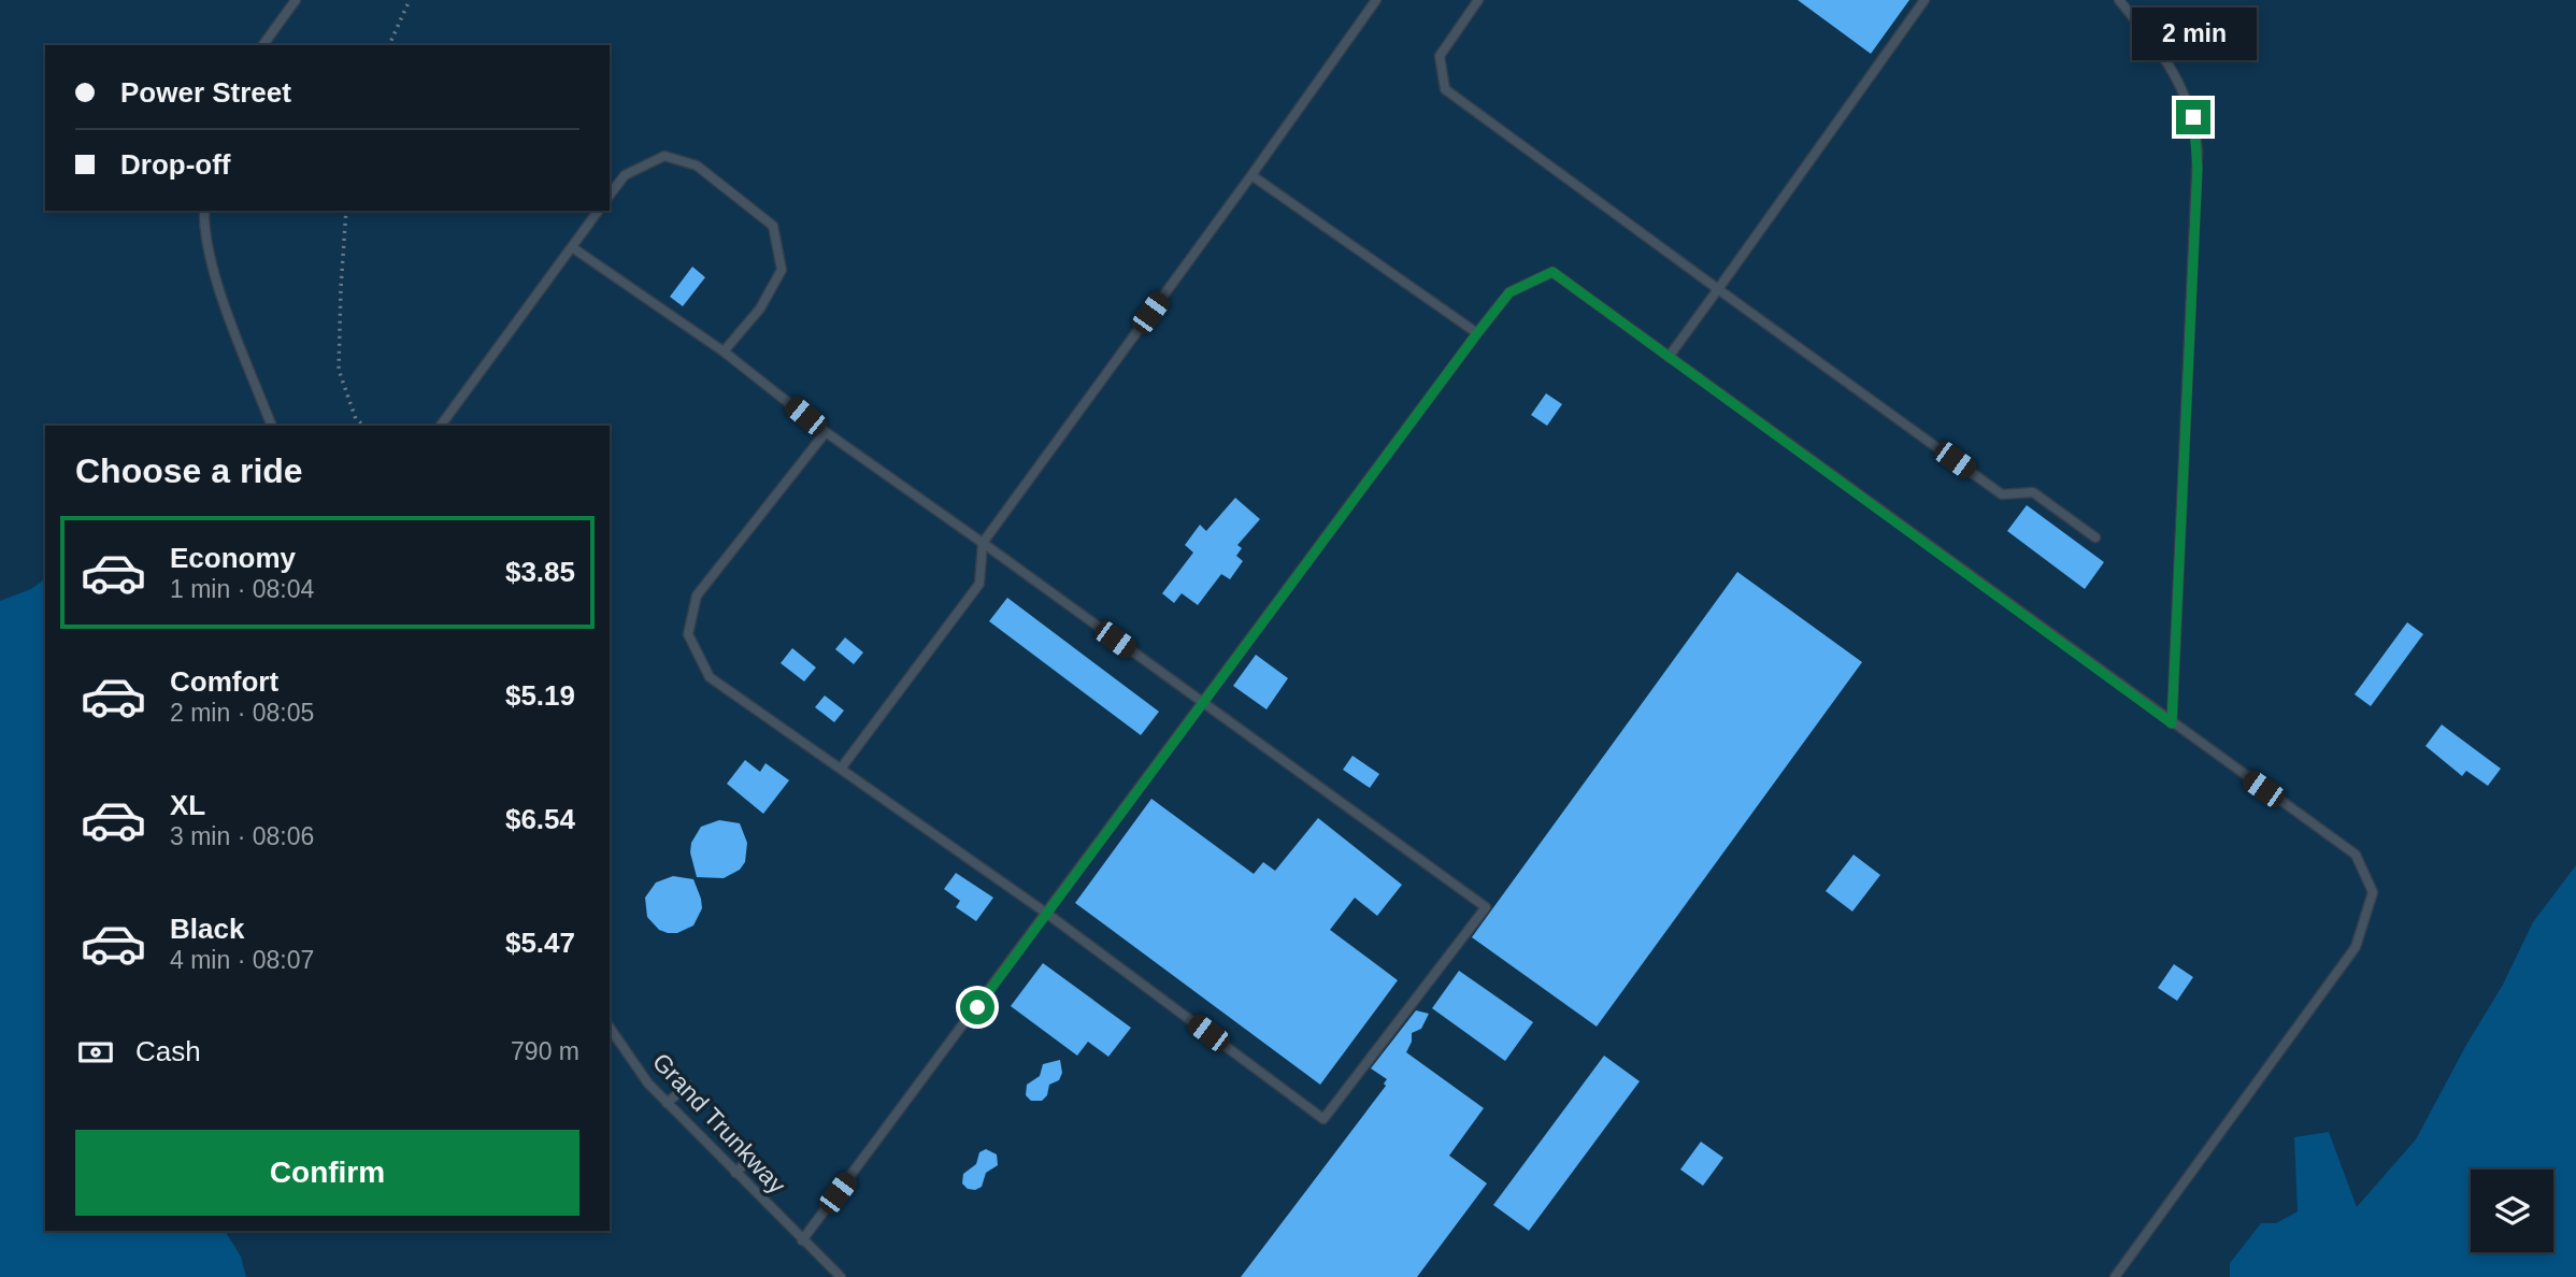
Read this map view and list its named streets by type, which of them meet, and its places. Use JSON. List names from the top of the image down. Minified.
{"streets":{"lane":["Grand Trunkway"]},"page":{"bubble":"2 min","banner":["Power Street","Drop-off"],"heading":"Choose a ride","list":[{"name":"Economy","note":"1 min · 08:04","value":"$3.85"},{"name":"Comfort","note":"2 min · 08:05","value":"$5.19"},{"name":"XL","note":"3 min · 08:06","value":"$6.54"},{"name":"Black","note":"4 min · 08:07","value":"$5.47"}],"pay":["Cash","790 m"],"buttons":"Confirm"}}
